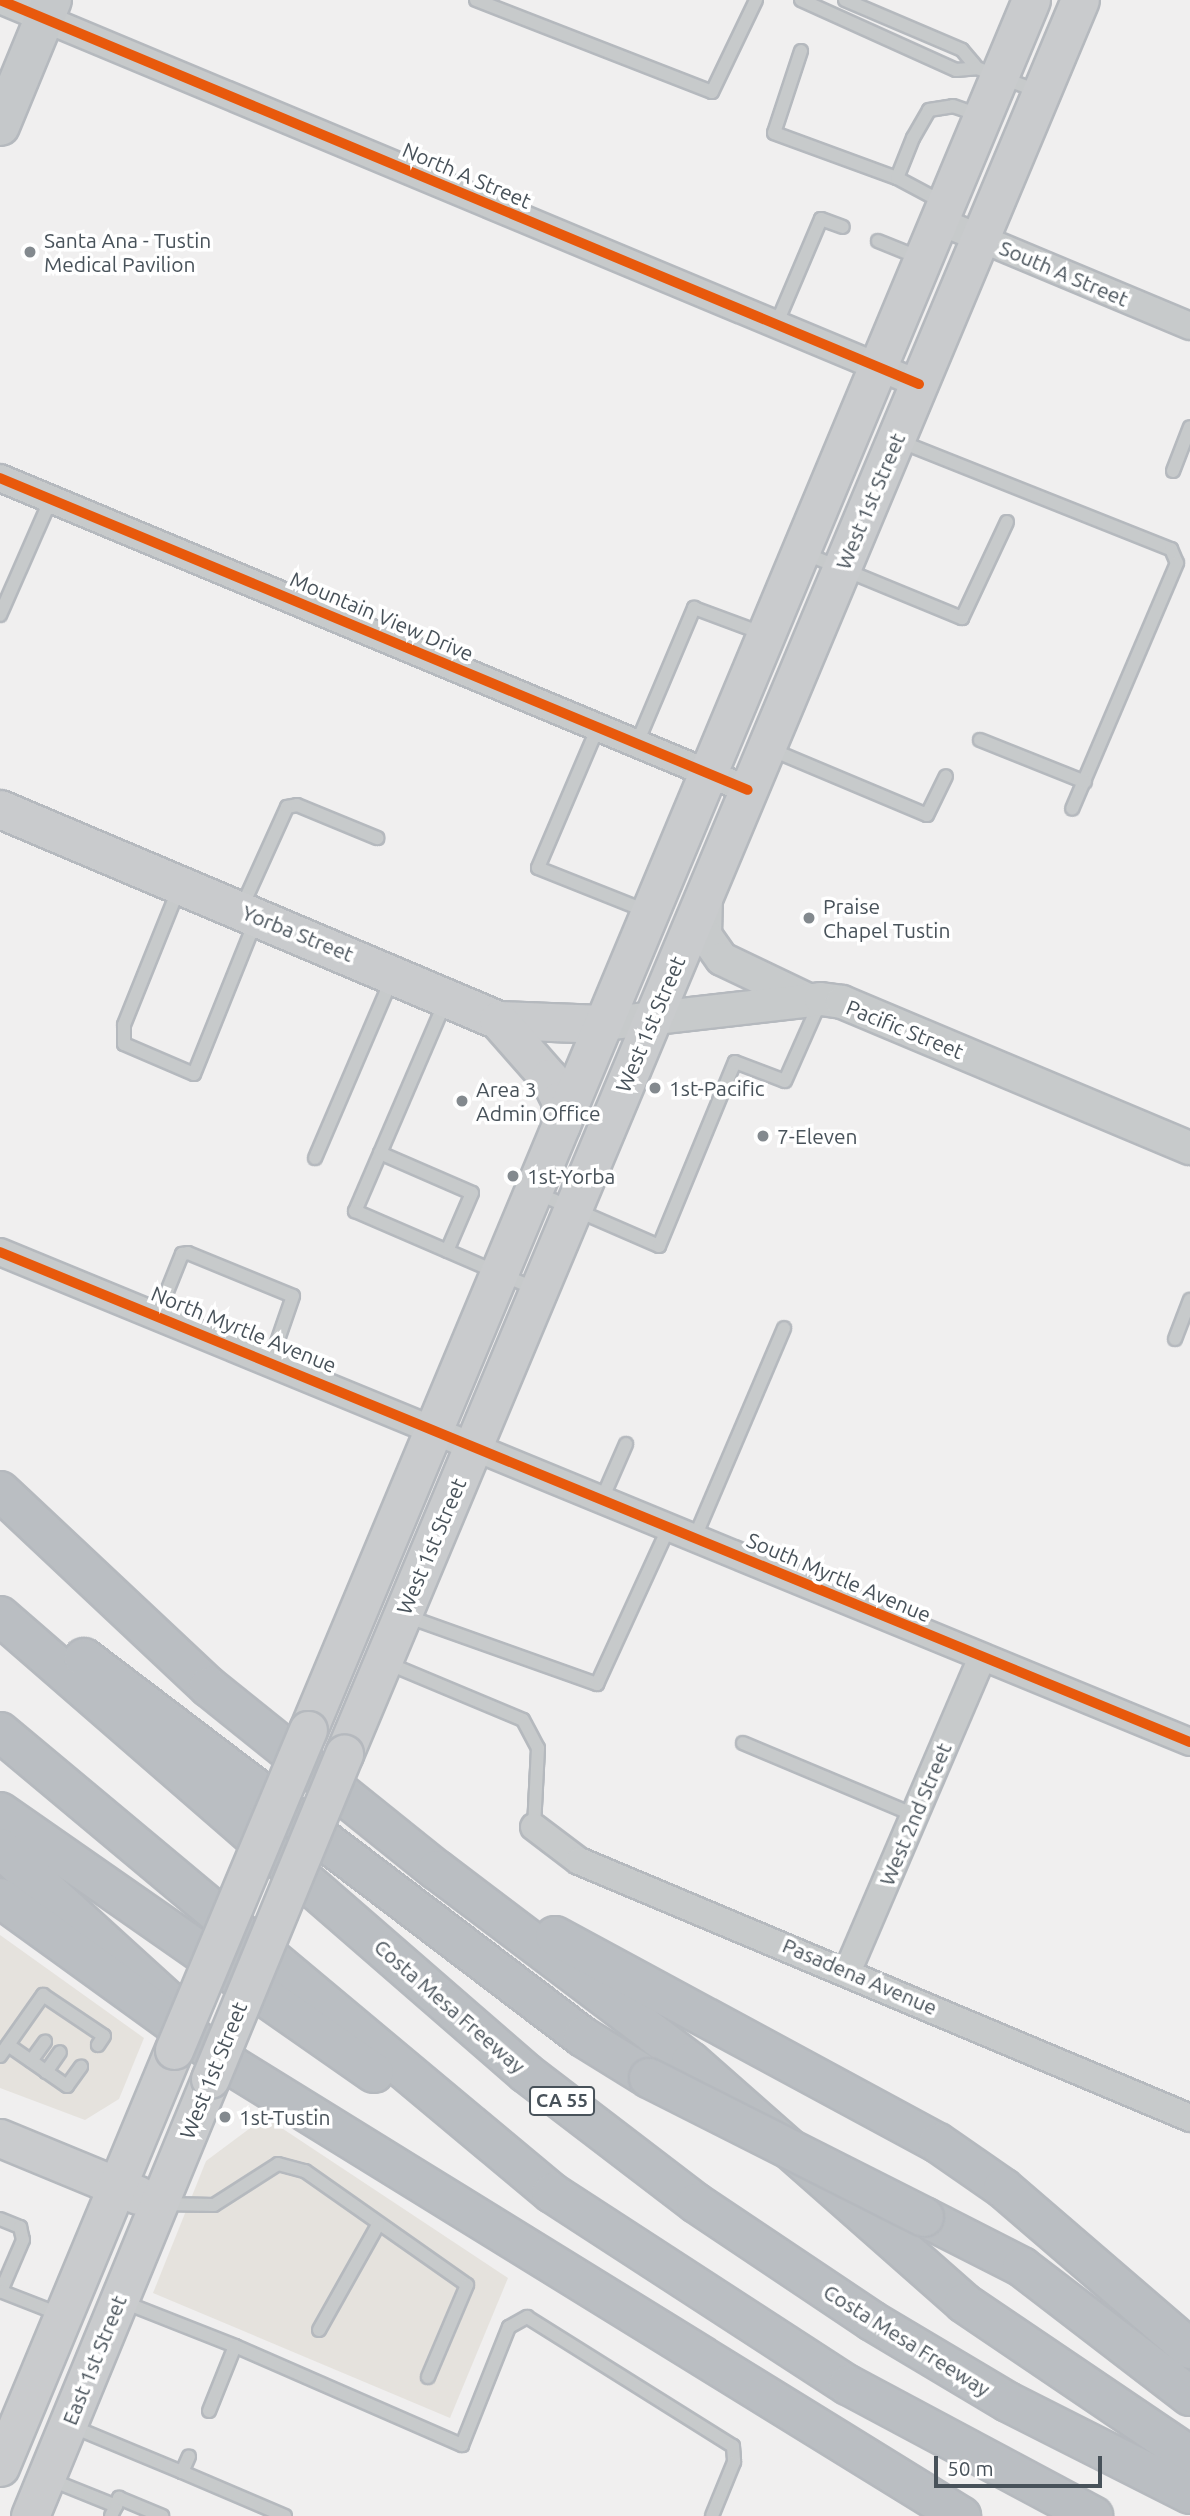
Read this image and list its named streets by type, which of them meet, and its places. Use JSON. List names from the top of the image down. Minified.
{"streets":{"highway":["Costa Mesa Freeway","CA 55"],"main road":["West 1st Street","Yorba Street","East 1st Street"],"street":["North A Street","South A Street","Mountain View Drive","Pacific Street","North Myrtle Avenue","South Myrtle Avenue","West 2nd Street","Pasadena Avenue"]},"crossings":[["North A Street","West 1st Street"],["South A Street","West 1st Street"],["West 1st Street","Mountain View Drive"],["West 1st Street","Yorba Street"],["West 1st Street","Pacific Street"],["West 1st Street","North Myrtle Avenue"],["West 1st Street","South Myrtle Avenue"],["West 1st Street","East 1st Street"],["Yorba Street","Pacific Street"],["North Myrtle Avenue","South Myrtle Avenue"],["South Myrtle Avenue","West 2nd Street"],["West 2nd Street","Pasadena Avenue"]],"places":["Santa Ana - Tustin Medical Pavilion","Praise Chapel Tustin","1st-Pacific","Area 3 Admin Office","7-Eleven","1st-Yorba","1st-Tustin"],"scale_bar":"50 m"}
